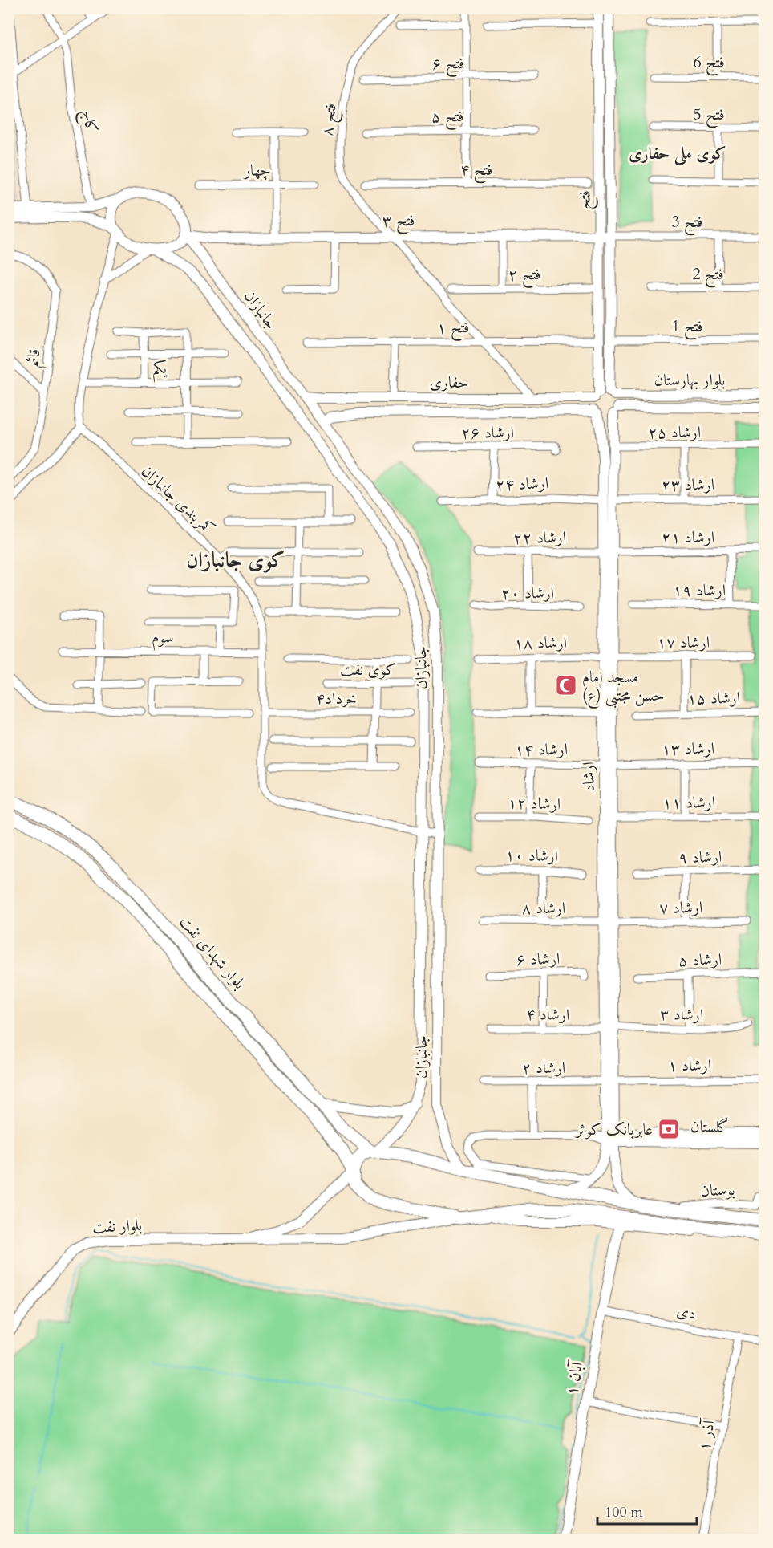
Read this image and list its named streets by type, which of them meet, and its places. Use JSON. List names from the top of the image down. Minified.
{"streets":{"main road":["بلوار شهدای نفت"],"street":["فتح 6","فتح ۶","فتح 5","فتح ۵","فتح ۸","کاج","فتح ۴","چهار","فتح","فتح ۳","فتح 3","فتح 2","فتح ۲","جانبازان","فتح 1","فتح ۱","قائم","یکم","بلوار بهارستان","حفاری","ارشاد ۲۵","ارشاد ۲۶","ارشاد ۲۴","ارشاد ۲۳","کمربندی جانبازان","ارشاد ۲۱","ارشاد ۲۲","ارشاد ۱۹","ارشاد ۲۰","سوم","ارشاد ۱۷","ارشاد ۱۸","کوی نفت","خرداد۴","ارشاد ۱۵","ارشاد ۱۳","ارشاد ۱۴","ارشاد","ارشاد ۱۱","ارشاد ۱۲","ارشاد ۱۰","ارشاد ۹","ارشاد ۸","ارشاد ۷","ارشاد ۶","ارشاد ۵","ارشاد ۴","ارشاد ۳","ارشاد ۱","ارشاد ۲","گلستان","بوستان","بلوار نفت","دی","آبان ۱","آذر ۱"]},"crossings":[["فتح ۸","فتح ۳"],["فتح ۸","فتح ۱"],["فتح ۸","حفاری"],["فتح","فتح ۳"],["فتح","فتح 3"],["فتح","فتح ۲"],["فتح","فتح 1"],["فتح","فتح ۱"],["فتح","بلوار بهارستان"],["فتح","حفاری"],["فتح","ارشاد"],["فتح ۳","فتح 3"],["فتح ۳","جانبازان"],["جانبازان","حفاری"],["جانبازان","کمربندی جانبازان"],["جانبازان","بلوار شهدای نفت"],["بلوار بهارستان","حفاری"],["بلوار بهارستان","ارشاد"],["حفاری","ارشاد"],["ارشاد ۲۵","ارشاد"],["ارشاد ۲۴","ارشاد ۲۳"],["ارشاد ۲۴","ارشاد"],["ارشاد ۲۳","ارشاد"],["کمربندی جانبازان","سوم"],["کمربندی جانبازان","خرداد۴"],["ارشاد ۲۱","ارشاد ۲۲"],["ارشاد ۲۱","ارشاد"],["ارشاد ۲۲","ارشاد"],["ارشاد ۱۷","ارشاد ۱۸"],["ارشاد ۱۷","ارشاد"],["ارشاد ۱۸","ارشاد"],["ارشاد ۱۳","ارشاد ۱۴"],["ارشاد ۱۳","ارشاد"],["ارشاد ۱۴","ارشاد"],["ارشاد","ارشاد ۱۱"],["ارشاد","ارشاد ۸"],["ارشاد","ارشاد ۷"],["ارشاد","ارشاد ۴"],["ارشاد","ارشاد ۳"],["ارشاد","ارشاد ۱"],["ارشاد","ارشاد ۲"],["ارشاد","گلستان"],["ارشاد ۸","ارشاد ۷"],["ارشاد ۴","ارشاد ۳"],["ارشاد ۱","ارشاد ۲"],["دی","آبان ۱"],["دی","آذر ۱"]],"districts":["کوی ملی حفاری","کوی جانبازان"],"places":{"mosque":["مسجد امام حسن مجتبی (ع)"],"bank":["عابربانک کوثر"]},"scale_bar":"100 m"}
